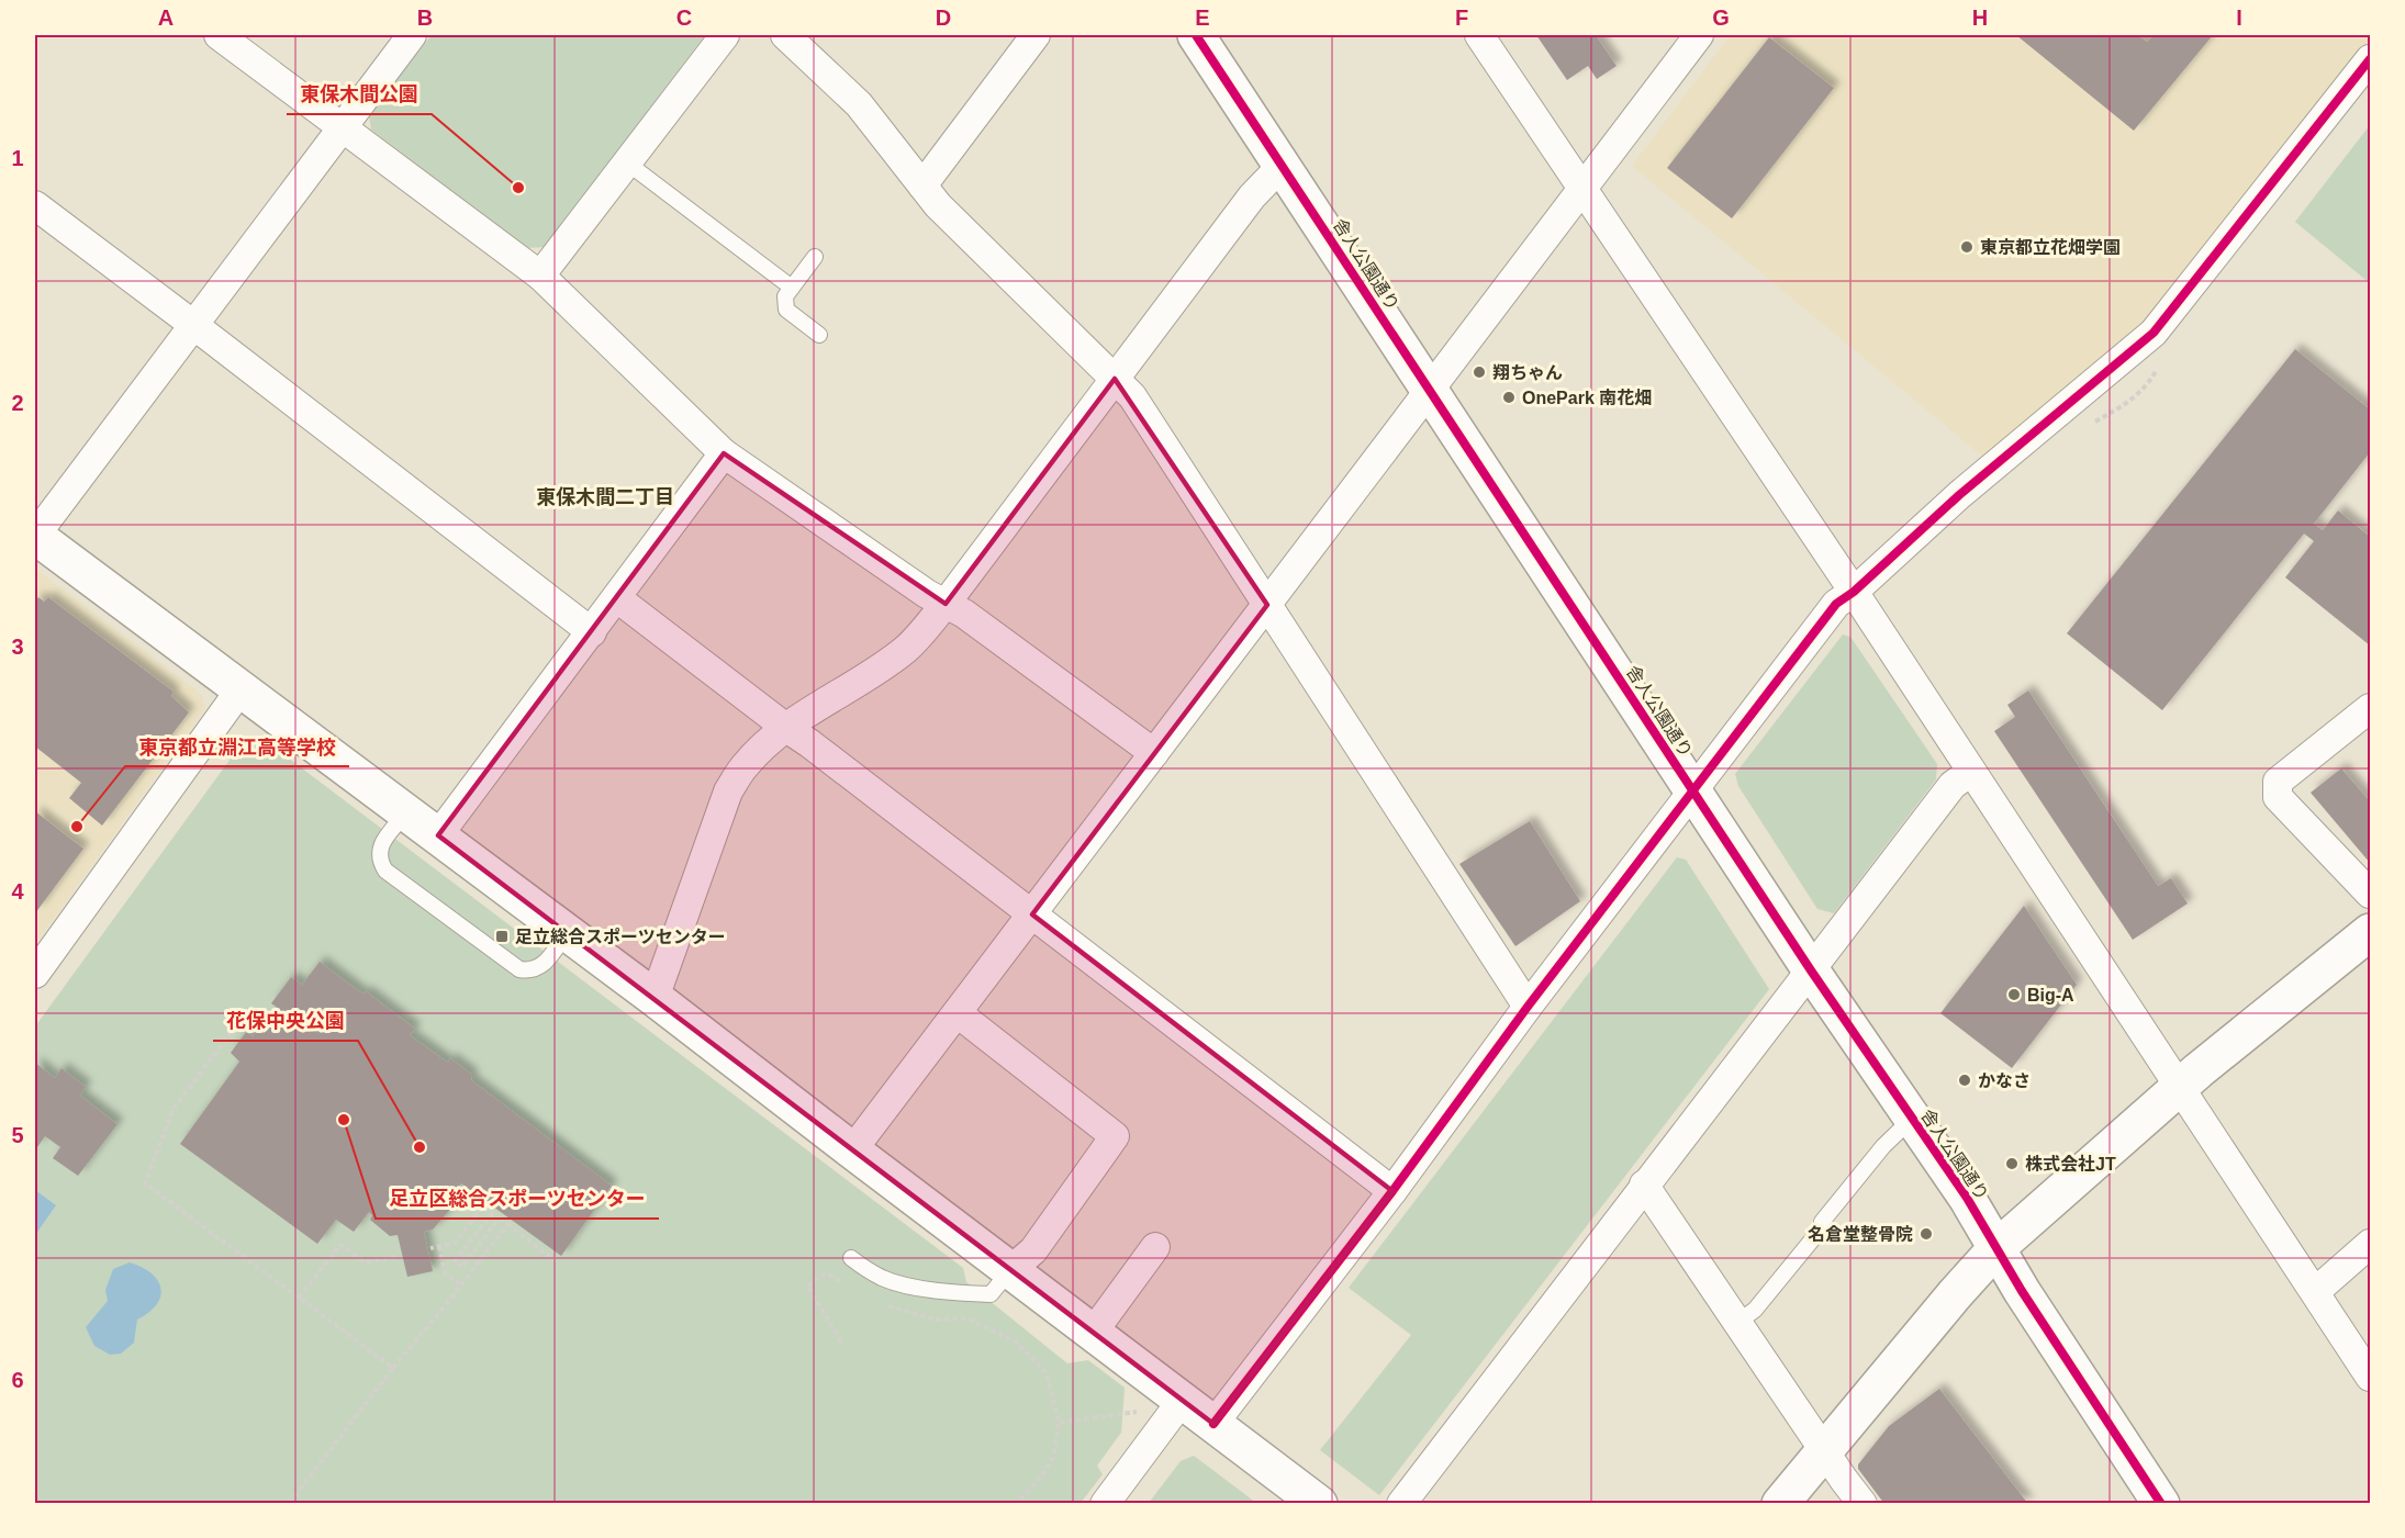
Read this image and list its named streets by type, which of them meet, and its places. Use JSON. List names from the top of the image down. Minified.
{"streets":{"street":["舎人公園通り"]},"districts":["東保木間二丁目"],"places":{"other":["東保木間公園","東京都立花畑学園","翔ちゃん","OnePark 南花畑","東京都立淵江高等学校","Big-A","かなさ","足立区総合スポーツセンター","花保中央公園","株式会社JT","名倉堂整骨院"],"transit":["足立総合スポーツセンター"]},"grid":{"columns":["A","B","C","D","E","F","G","H","I"],"rows":["1","2","3","4","5","6"]}}
